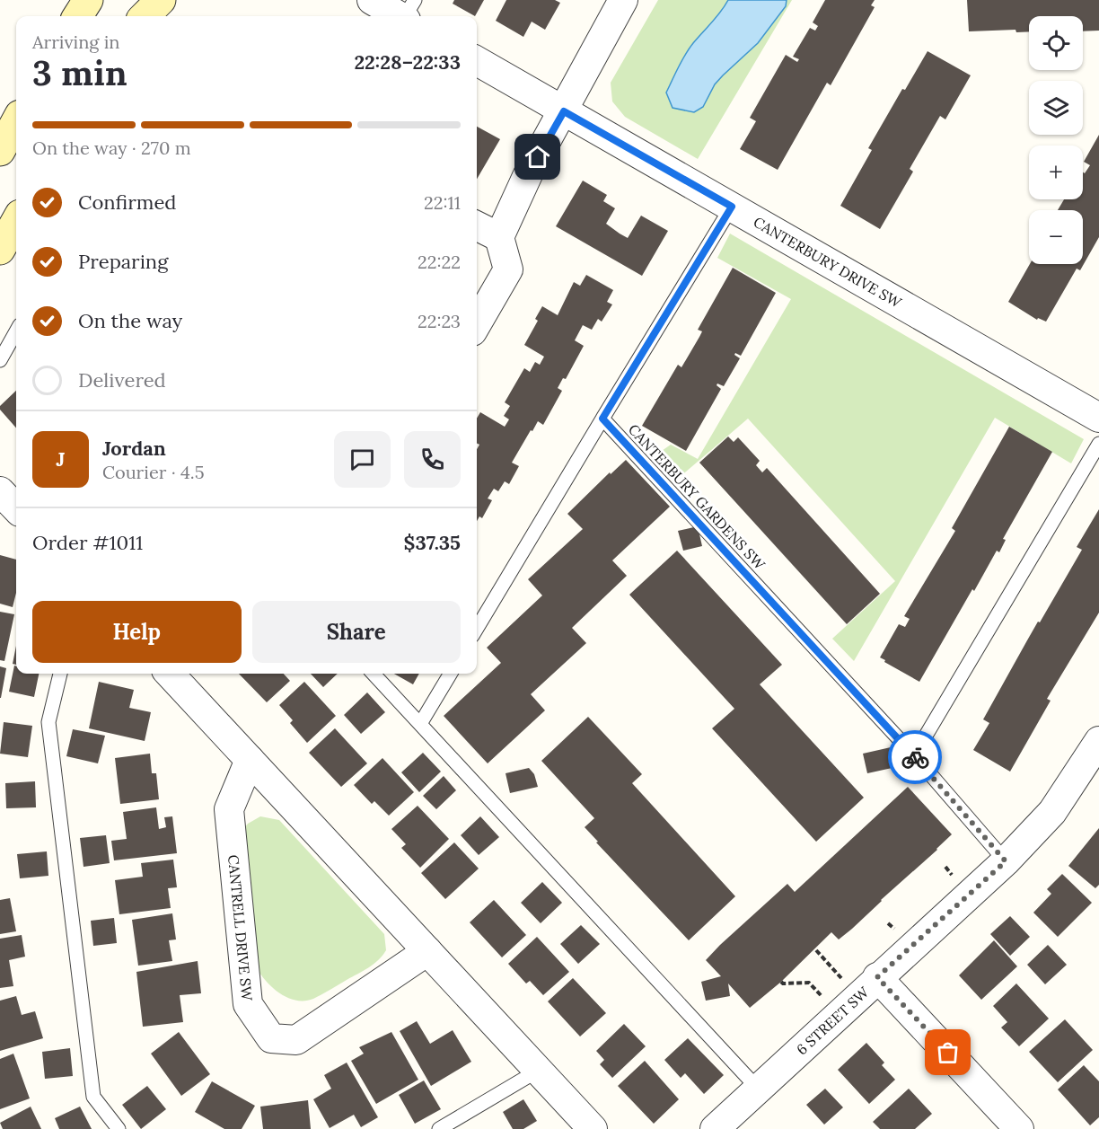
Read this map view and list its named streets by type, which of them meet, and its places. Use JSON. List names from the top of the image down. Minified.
{"streets":{"street":["CANTERBURY DRIVE SW","CANTRELL DRIVE SW","6 STREET SW"],"lane":["CANTERBURY GARDENS SW"]},"crossings":[["CANTERBURY GARDENS SW","6 STREET SW"]],"page":{"map_buttons":["+","−"],"heading":["3 min","Arriving in","22:28–22:33"],"panel":["Jordan","Courier · 4.5","Order #1011","$37.35"],"bar":"On the way · 270 m","list":[["Confirmed","22:11"],["Preparing","22:22"],["On the way","22:23"],"Delivered"],"round":"J","buttons":["Help","Share"]}}
